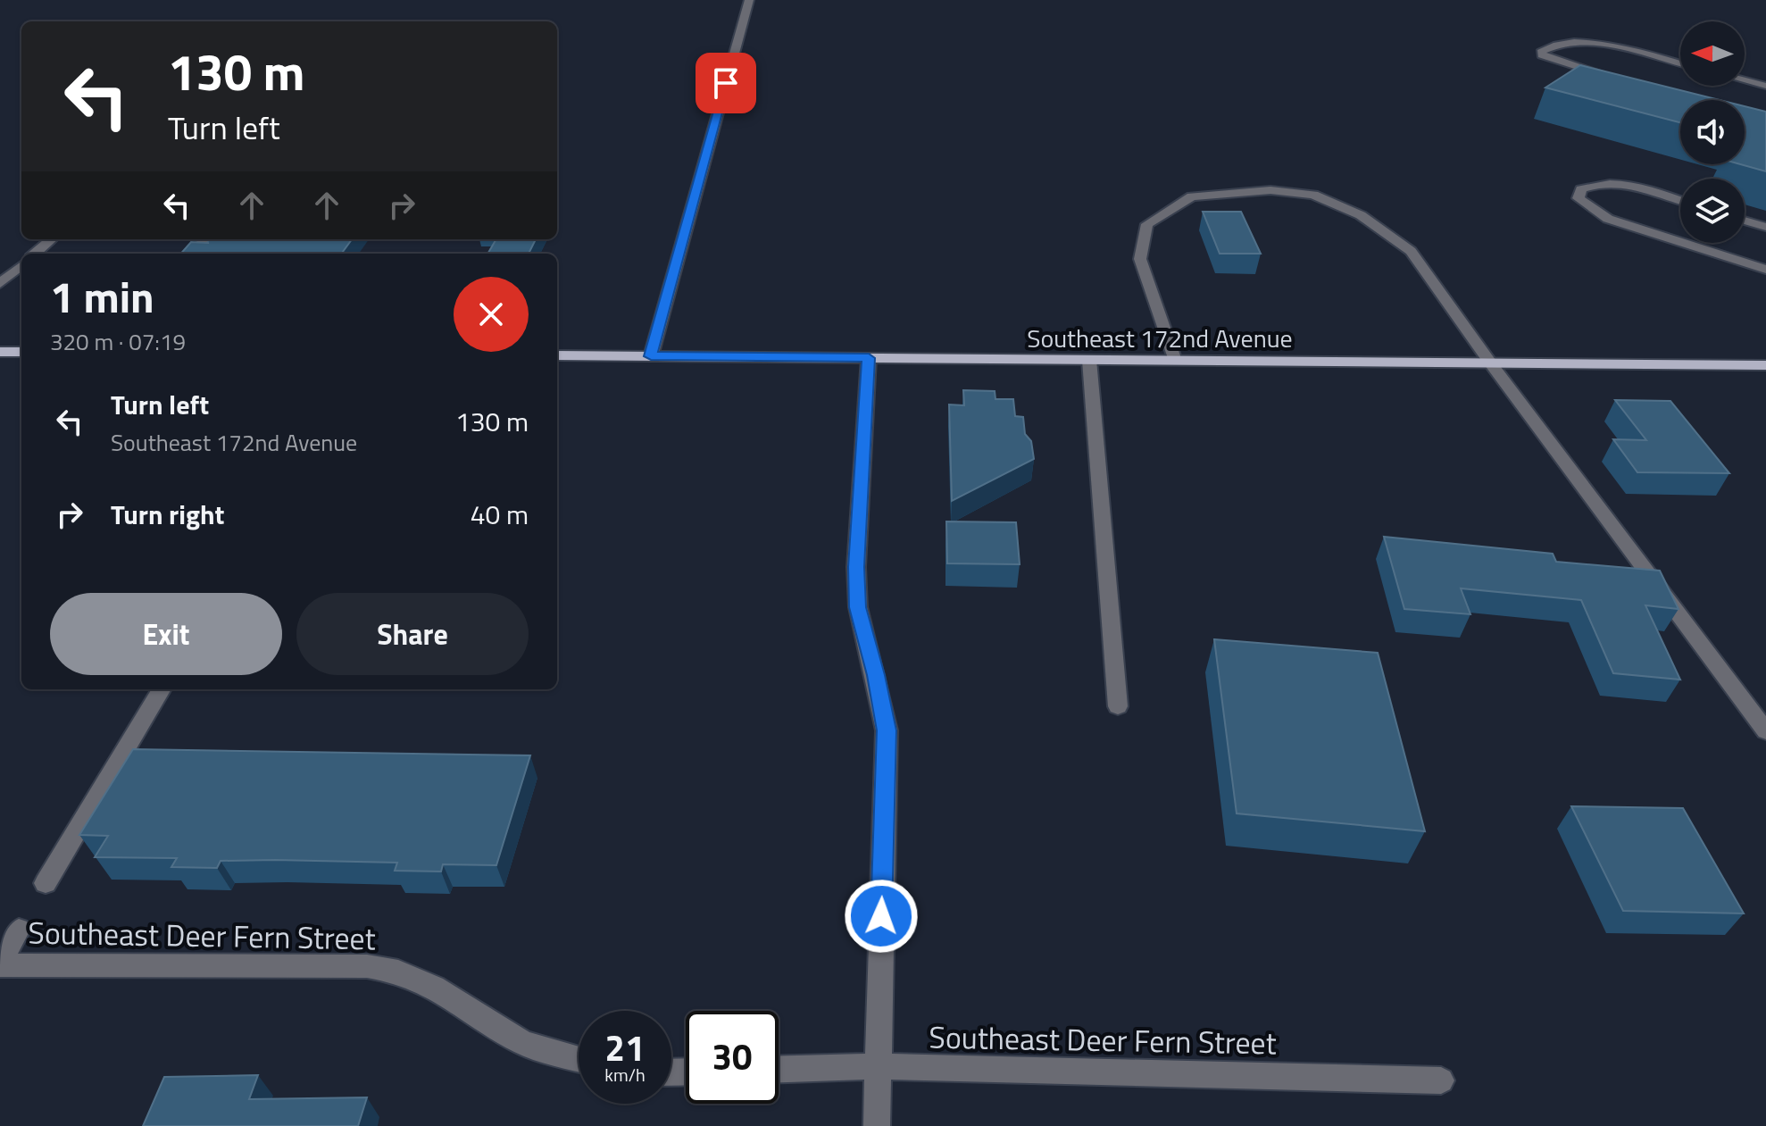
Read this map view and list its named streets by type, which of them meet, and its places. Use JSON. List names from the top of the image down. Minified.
{"streets":{"main road":["Southeast 172nd Avenue"],"street":["Southeast Deer Fern Street"]},"north":"left","page":{"turn":["130 m","Turn left"],"heading":["1 min","320 m · 07:19"],"list":[{"name":"Turn left","note":"Southeast 172nd Avenue","value":"130 m"},{"name":"Turn right","value":"40 m"}],"buttons":["Exit","Share"],"speed":"21 km/h","limit":"30"}}
